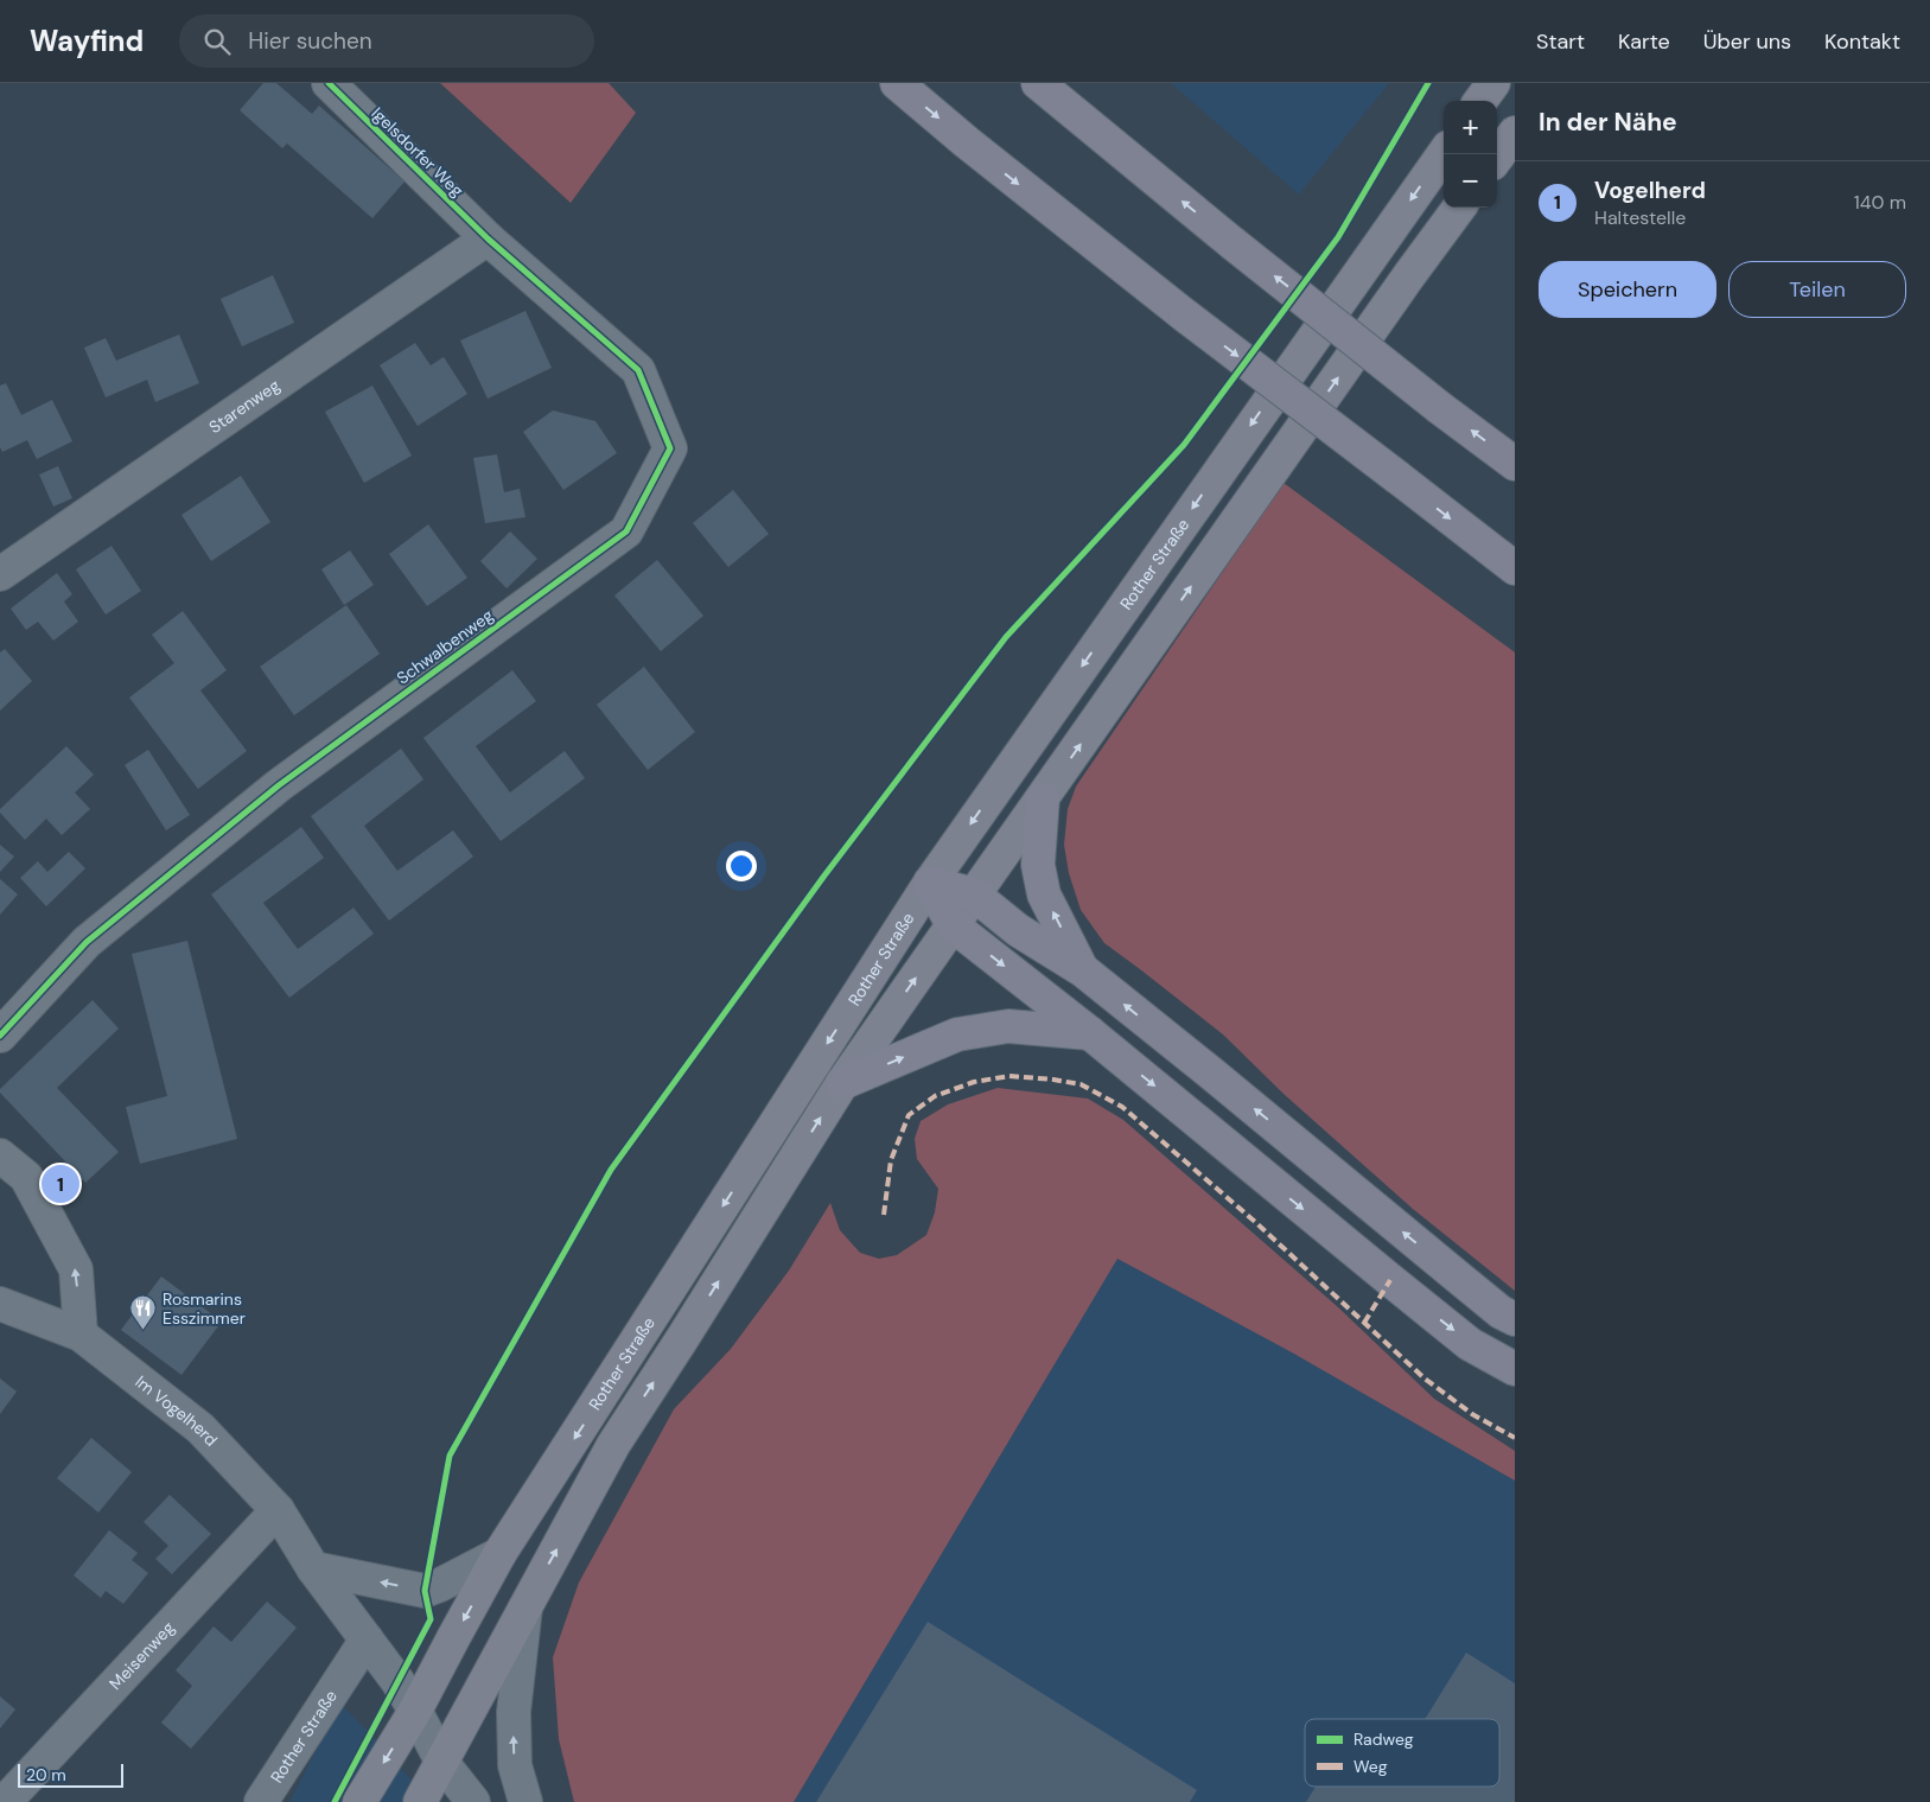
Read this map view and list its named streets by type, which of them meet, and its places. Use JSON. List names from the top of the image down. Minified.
{"streets":{"main road":["Rother Straße"],"street":["Igelsdorfer Weg","Starenweg","Schwalbenweg","Im Vogelherd","Meisenweg"]},"crossings":[["Igelsdorfer Weg","Starenweg"],["Igelsdorfer Weg","Schwalbenweg"],["Starenweg","Schwalbenweg"],["Rother Straße","Im Vogelherd"],["Im Vogelherd","Meisenweg"]],"places":{"restaurant":["Rosmarins Esszimmer"]},"legend":["Radweg","Weg"],"scale_bar":"20 m","page":{"header":"Wayfind","search":"Hier suchen","nav":["Start","Karte","Über uns","Kontakt"],"heading":"In der Nähe","map_buttons":["+","−"],"list":[{"mark":"1","name":"Vogelherd","note":"Haltestelle","value":"140 m"}],"buttons":["Speichern","Teilen"],"pins":"1","scale":"20 m"}}
